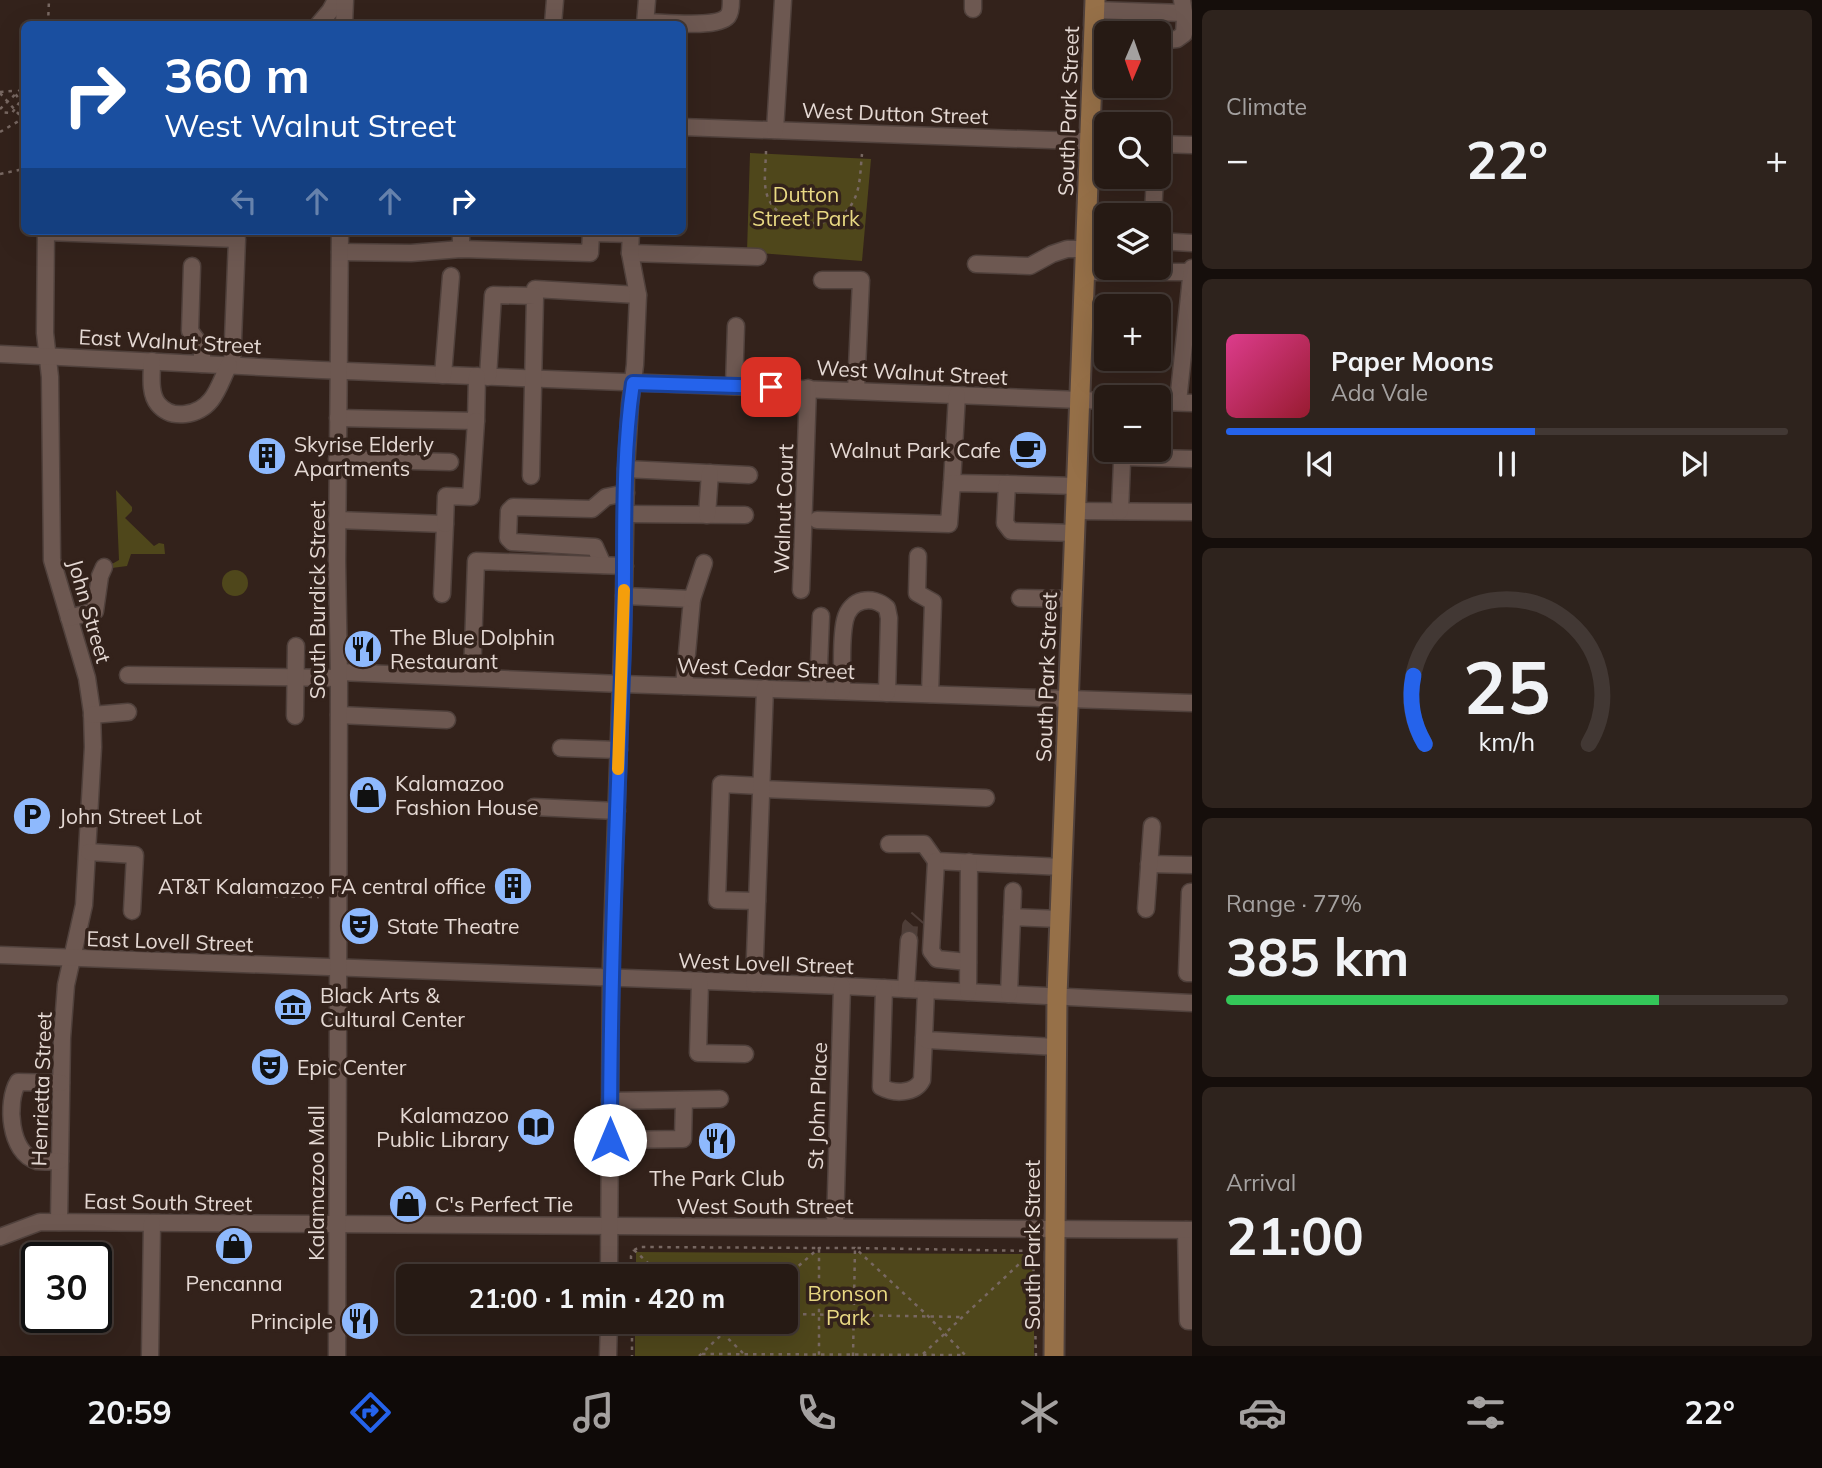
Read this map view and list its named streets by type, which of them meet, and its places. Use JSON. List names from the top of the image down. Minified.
{"streets":{"main road":["South Park Street"],"street":["West Dutton Street","East Walnut Street","West Walnut Street","Walnut Court","South Burdick Street","John Street","West Cedar Street","East Lovell Street","West Lovell Street","Henrietta Street","St John Place","Kalamazoo Mall","East South Street","West South Street"]},"crossings":[["South Park Street","West Walnut Street"],["South Park Street","West Cedar Street"],["South Park Street","West Lovell Street"],["South Park Street","West South Street"],["East Walnut Street","West Walnut Street"],["East Walnut Street","South Burdick Street"],["East Walnut Street","John Street"],["West Walnut Street","Walnut Court"],["West Walnut Street","South Burdick Street"],["South Burdick Street","West Cedar Street"],["South Burdick Street","East Lovell Street"],["South Burdick Street","West Lovell Street"],["South Burdick Street","Kalamazoo Mall"],["John Street","East Lovell Street"],["John Street","Henrietta Street"],["East Lovell Street","West Lovell Street"],["East Lovell Street","Henrietta Street"],["East Lovell Street","Kalamazoo Mall"],["West Lovell Street","St John Place"],["West Lovell Street","Kalamazoo Mall"],["Henrietta Street","East South Street"],["St John Place","West South Street"],["Kalamazoo Mall","East South Street"],["Kalamazoo Mall","West South Street"],["East South Street","West South Street"]],"parks":["Dutton Street Park","Bronson Park"],"places":{"cafe":["Walnut Park Cafe"],"building":["Skyrise Elderly Apartments","AT&T Kalamazoo FA central office"],"restaurant":["The Blue Dolphin Restaurant","The Park Club","Principle"],"shop":["Kalamazoo Fashion House","C's Perfect Tie","Pencanna"],"parking":["John Street Lot"],"theatre":["State Theatre","Epic Center"],"museum":["Black Arts & Cultural Center"],"library":["Kalamazoo Public Library"]},"north":"bottom","page":{"tile":["Climate",["Range · 77%","385 km"],["Arrival","21:00"]],"map_buttons":["+","−"],"turn":["360 m","West Walnut Street"],"heat":["−","22°","+"],"song":["Paper Moons","Ada Vale"],"limit":"30","trip":"21:00 · 1 min · 420 m","tabs":["20:59","22°"],"gauge":["25","km/h"]}}
